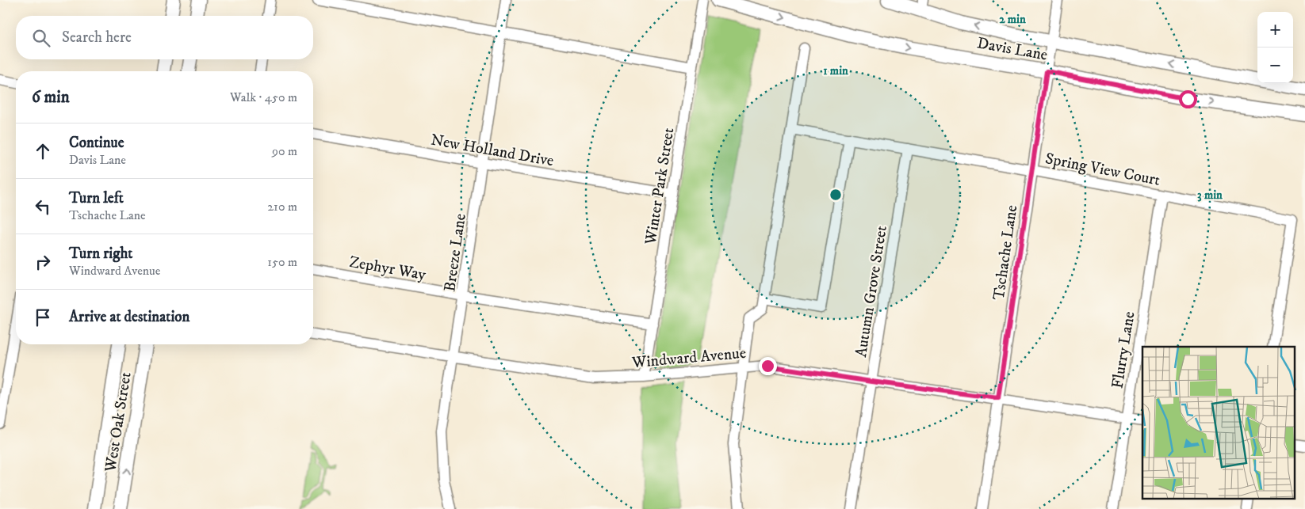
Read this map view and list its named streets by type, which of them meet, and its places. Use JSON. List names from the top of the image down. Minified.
{"streets":{"main road":["Davis Lane","West Oak Street"],"street":["New Holland Drive","Spring View Court","Winter Park Street","Breeze Lane","Tschache Lane","Zephyr Way","Autumn Grove Street","Flurry Lane","Windward Avenue"]},"crossings":[["Davis Lane","Tschache Lane"],["New Holland Drive","Winter Park Street"],["New Holland Drive","Breeze Lane"],["Spring View Court","Tschache Lane"],["Spring View Court","Autumn Grove Street"],["Spring View Court","Flurry Lane"],["Winter Park Street","Zephyr Way"],["Winter Park Street","Windward Avenue"],["Breeze Lane","Zephyr Way"],["Breeze Lane","Windward Avenue"],["Tschache Lane","Windward Avenue"],["Autumn Grove Street","Windward Avenue"],["Flurry Lane","Windward Avenue"]],"page":{"map_buttons":["+","−"],"search":"Search here","heading":["6 min","Walk · 450 m"],"list":[["Continue","Davis Lane","90 m"],["Turn left","Tschache Lane","210 m"],["Turn right","Windward Avenue","150 m"],"Arrive at destination"]},"rings":["2 min","1 min","3 min"]}
